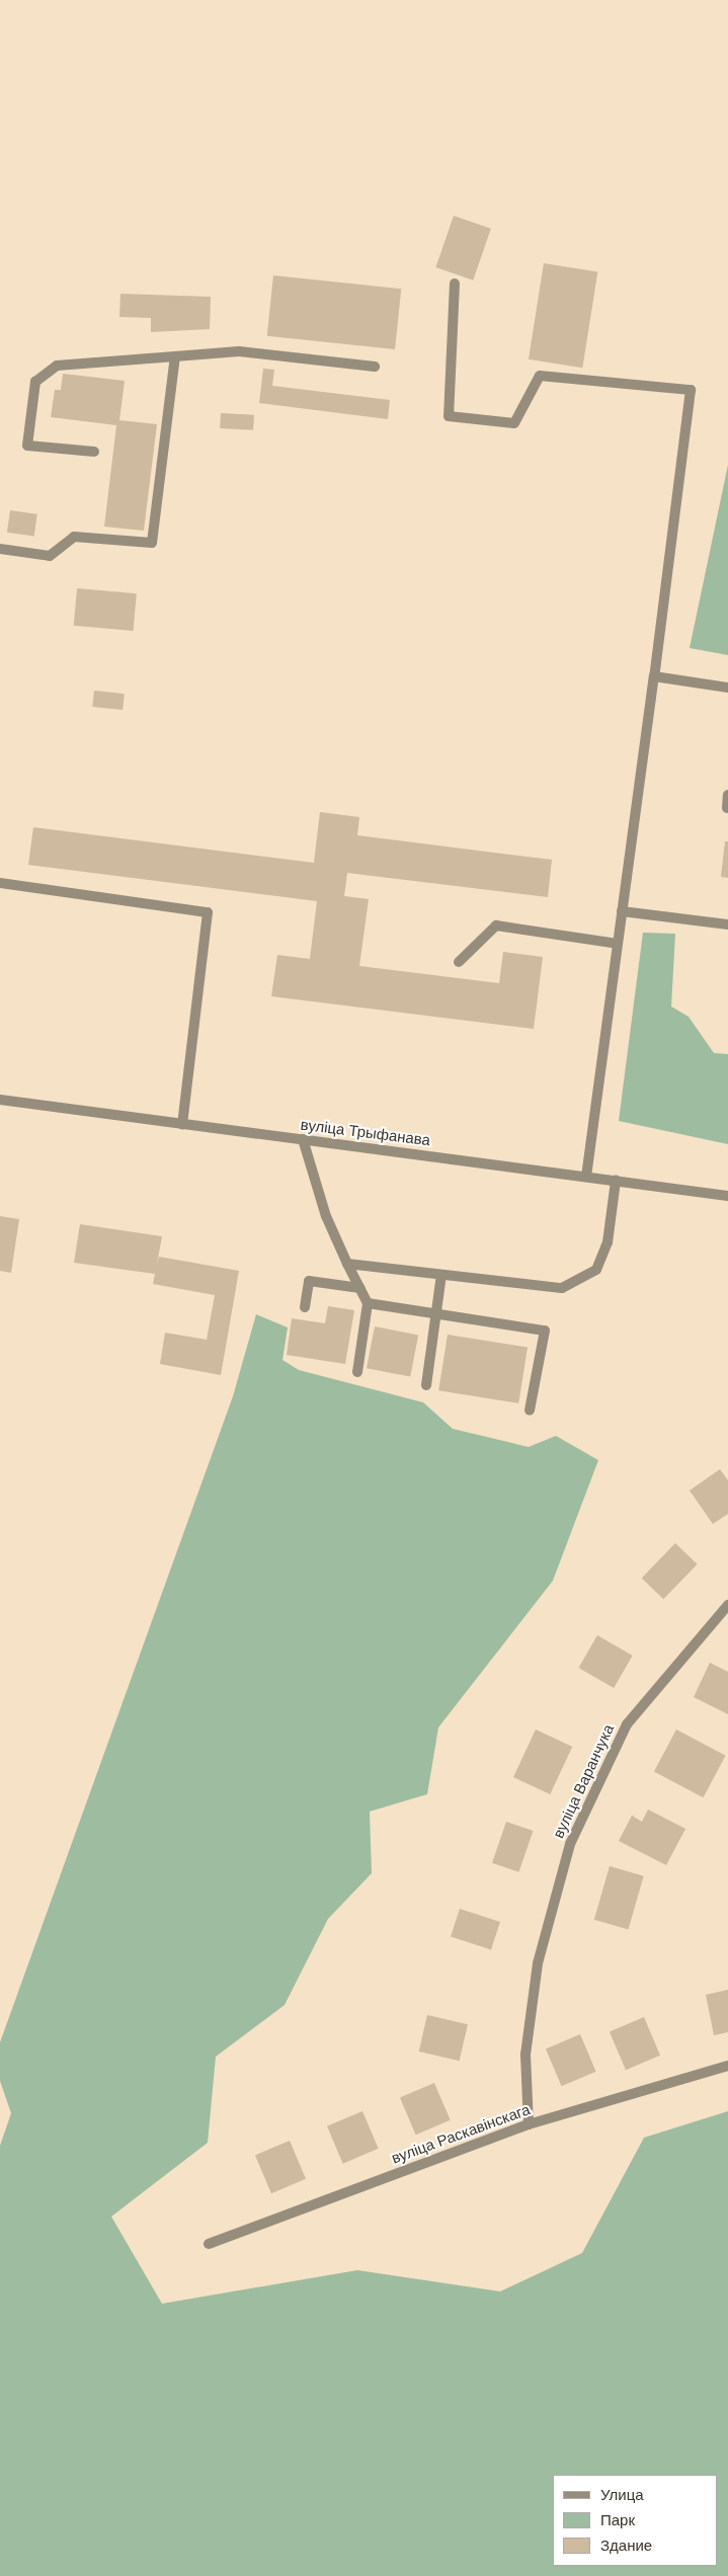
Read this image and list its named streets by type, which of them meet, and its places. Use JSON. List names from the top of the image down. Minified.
{"streets":{"street":["вуліца Трыфанава","вуліца Варанчука","вуліца Раскавінскага"]},"crossings":[["вуліца Варанчука","вуліца Раскавінскага"]],"legend":["Улица","Парк","Здание"]}
